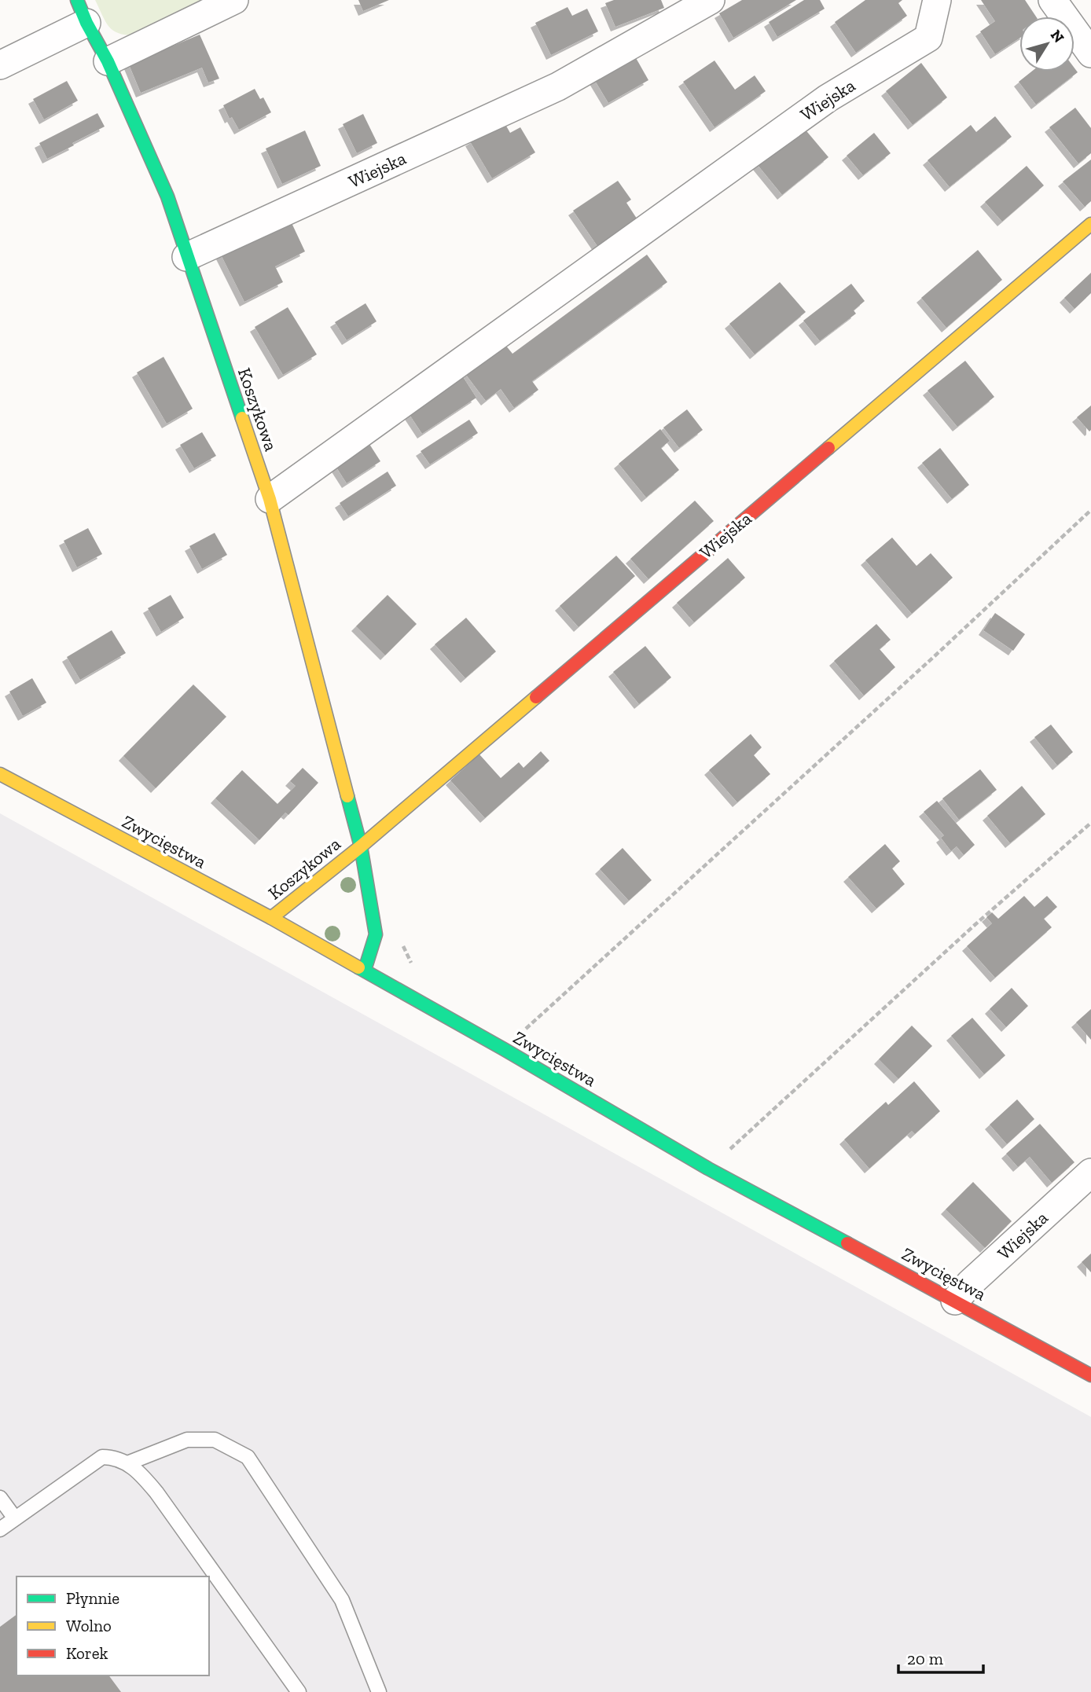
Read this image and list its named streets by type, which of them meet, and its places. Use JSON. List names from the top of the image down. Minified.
{"streets":{"street":["Wiejska","Koszykowa","Zwycięstwa"]},"crossings":[["Wiejska","Koszykowa"],["Wiejska","Zwycięstwa"],["Koszykowa","Zwycięstwa"]],"legend":["Płynnie","Wolno","Korek"],"scale_bar":"20 m","north":"top right"}
